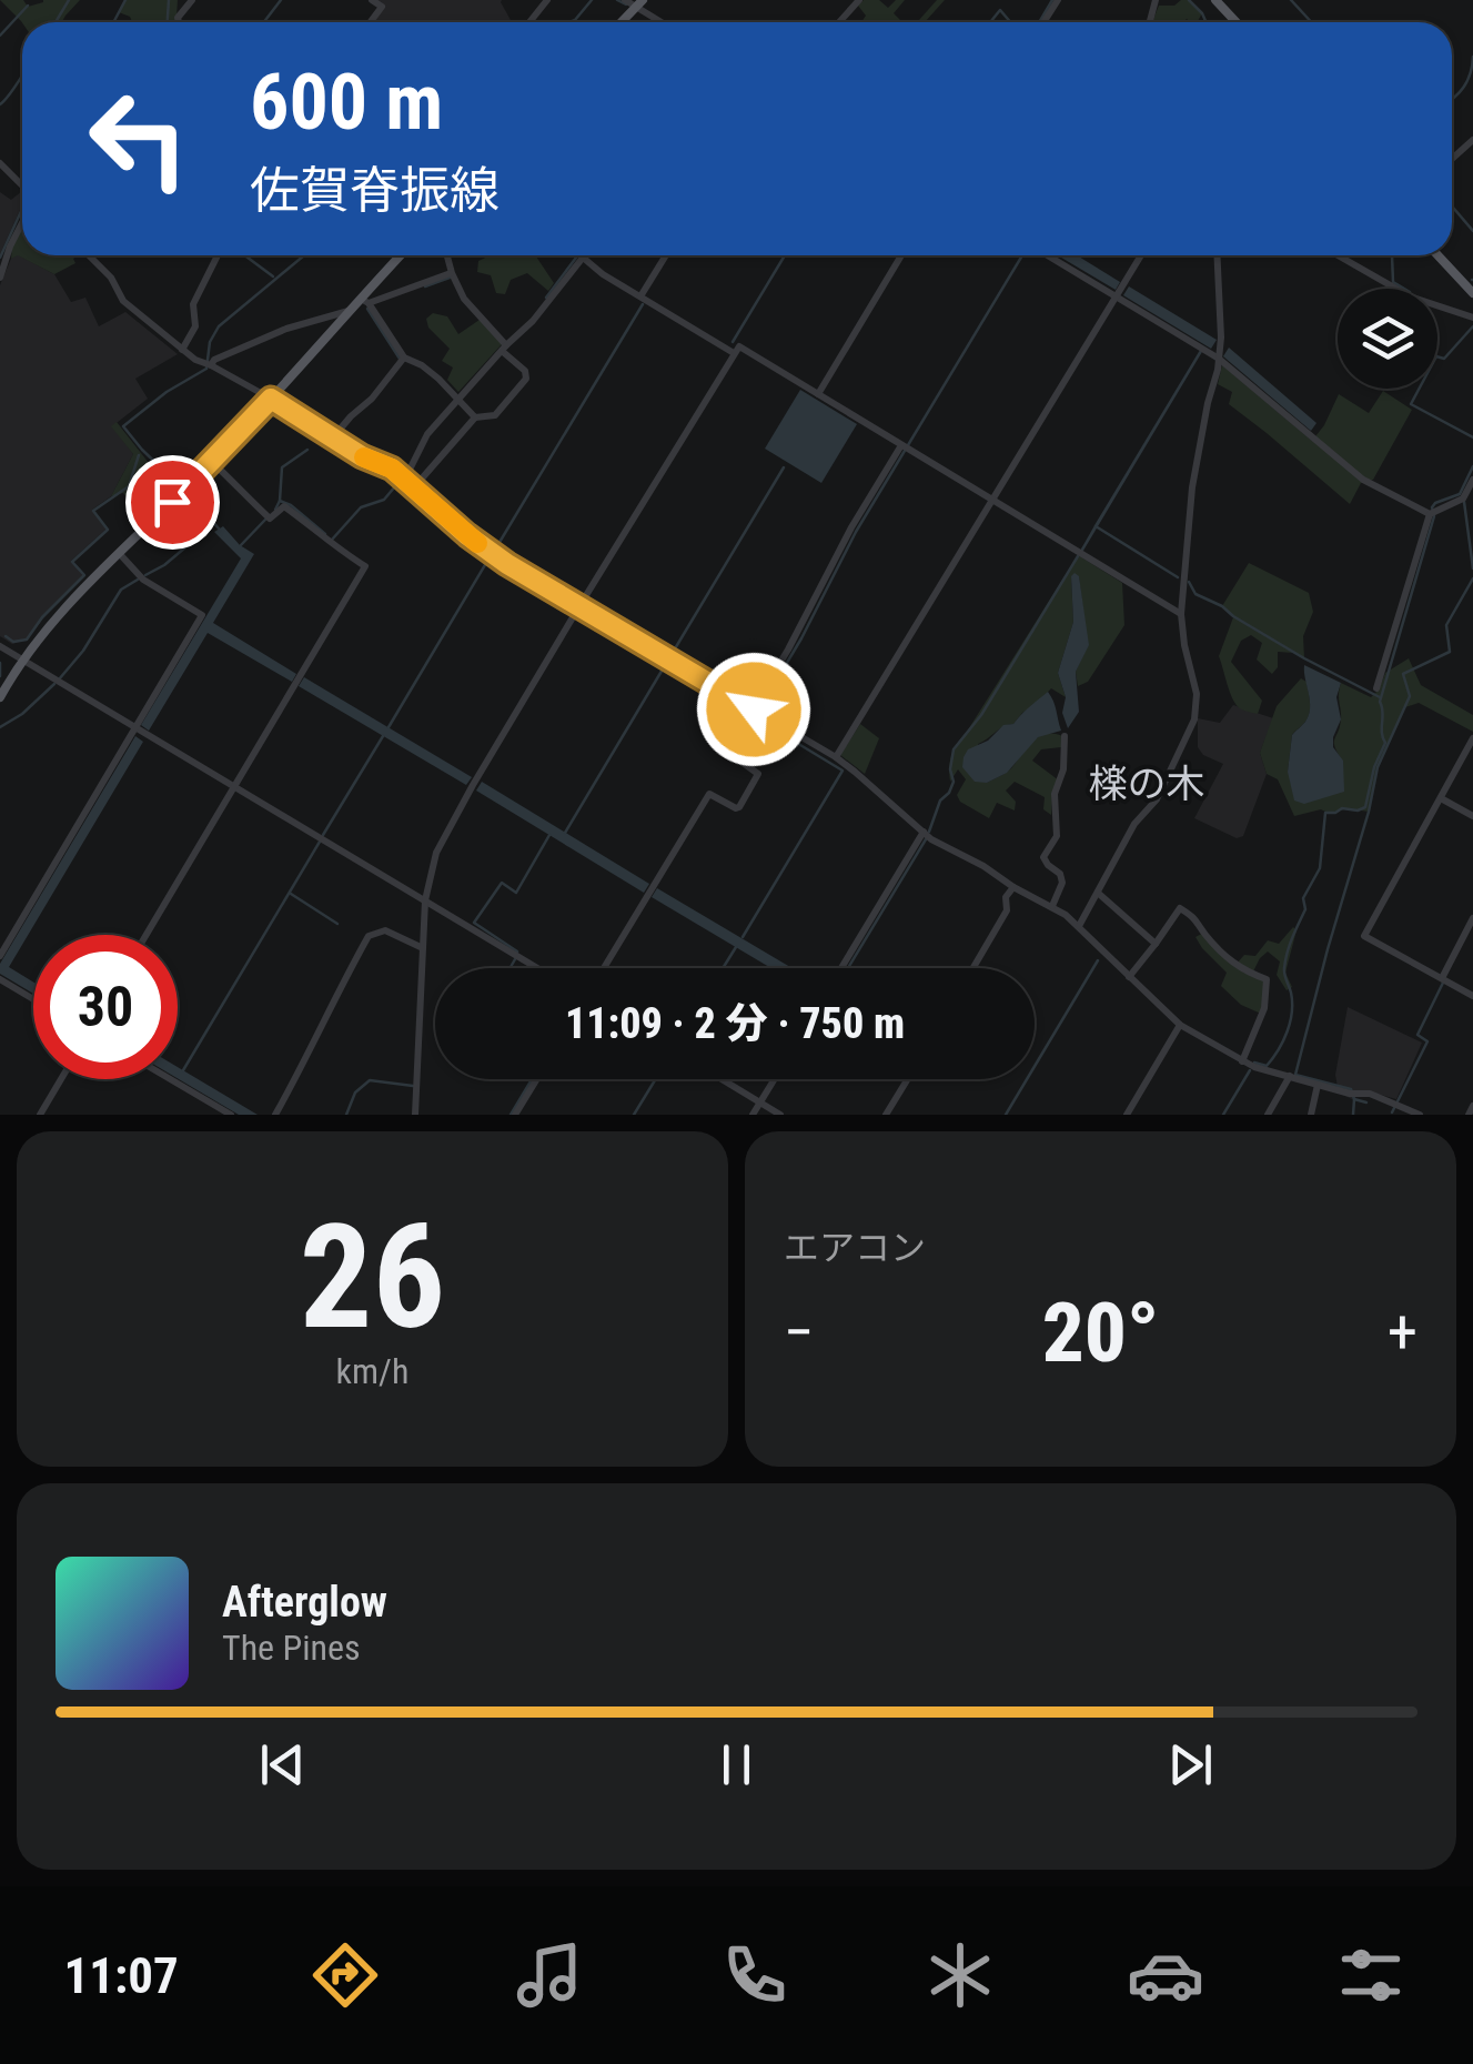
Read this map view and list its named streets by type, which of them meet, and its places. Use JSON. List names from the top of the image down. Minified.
{"districts":["檪の木"],"page":{"turn":["600 m","佐賀脊振線"],"limit":"30","trip":"11:09 · 2 分 · 750 m","tile":[["26","km/h"],"エアコン"],"heat":["−","20°","+"],"song":["Afterglow","The Pines"],"tabs":"11:07"}}
